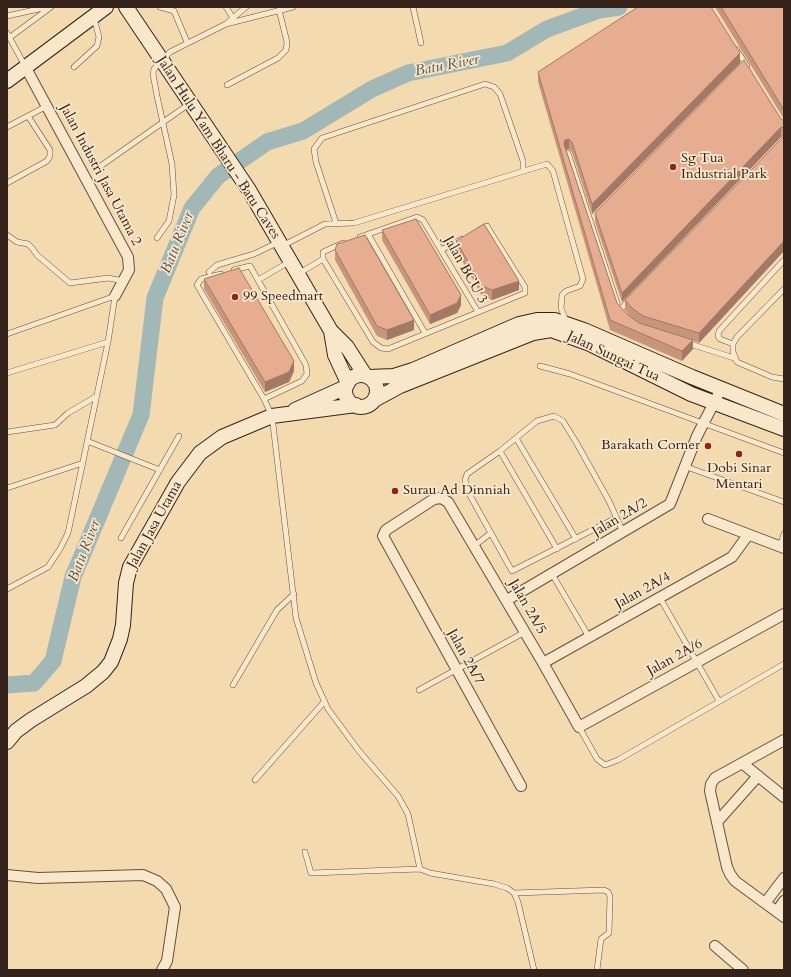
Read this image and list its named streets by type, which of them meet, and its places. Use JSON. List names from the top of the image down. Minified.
{"streets":{"main road":["Jalan Hulu Yam Bharu - Batu Caves","Jalan Sungai Tua","Jalan Jasa Utama"],"street":["Jalan Industri Jasa Utama 2","Jalan 2A/2","Jalan 2A/4","Jalan 2A/5","Jalan 2A/7","Jalan 2A/6"],"lane":["Jalan BCU 3"]},"crossings":[["Jalan Hulu Yam Bharu - Batu Caves","Jalan Sungai Tua"],["Jalan Hulu Yam Bharu - Batu Caves","Jalan Jasa Utama"],["Jalan Sungai Tua","Jalan 2A/2"],["Jalan Sungai Tua","Jalan Jasa Utama"],["Jalan 2A/2","Jalan 2A/5"],["Jalan 2A/4","Jalan 2A/5"],["Jalan 2A/5","Jalan 2A/7"],["Jalan 2A/5","Jalan 2A/6"]],"water":["Batu River"],"places":["Sg Tua Industrial Park","99 Speedmart","Barakath Corner","Dobi Sinar Mentari","Surau Ad Dinniah"]}
